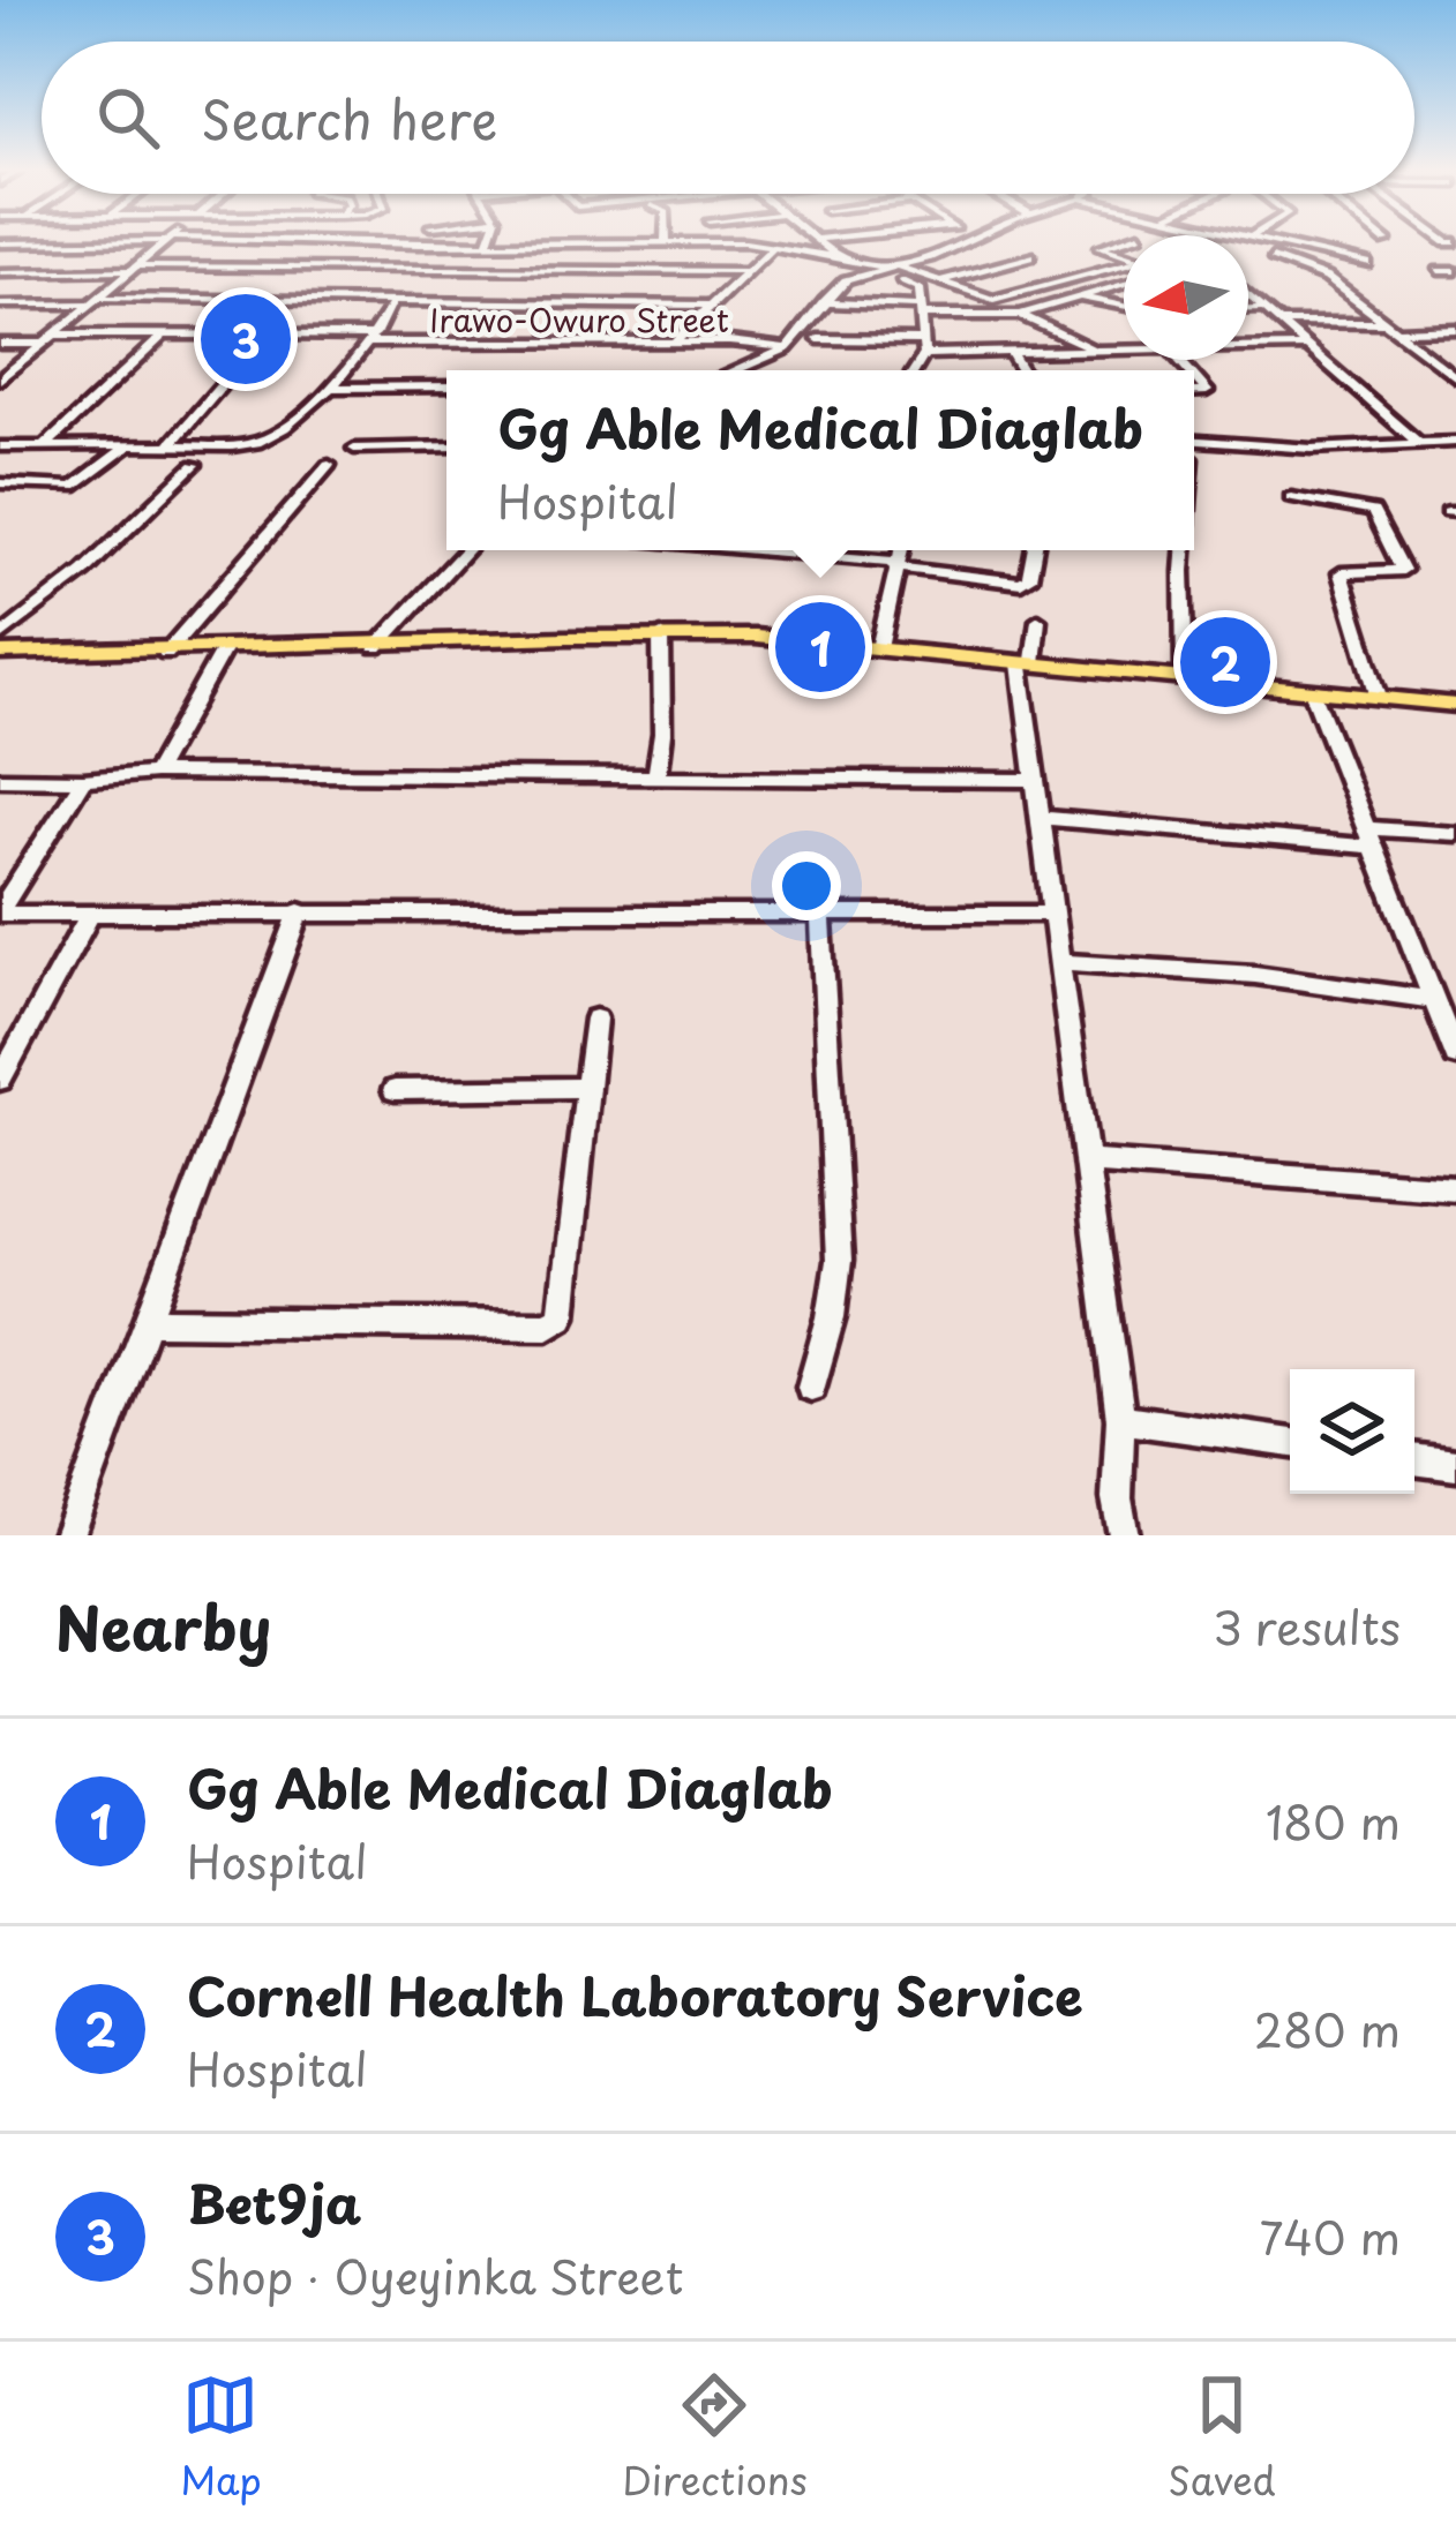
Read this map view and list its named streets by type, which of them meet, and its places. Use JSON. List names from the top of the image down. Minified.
{"streets":{"street":["Irawo-Owuro Street"]},"north":"left","page":{"search":"Search here","pins":["3","1","2"],"popup":["Gg Able Medical Diaglab","Hospital"],"heading":["Nearby","3 results"],"list":[{"mark":"1","name":"Gg Able Medical Diaglab","note":"Hospital","value":"180 m"},{"mark":"2","name":"Cornell Health Laboratory Service","note":"Hospital","value":"280 m"},{"mark":"3","name":"Bet9ja","note":"Shop · Oyeyinka Street","value":"740 m"}],"nav":["Map","Directions","Saved"]}}
